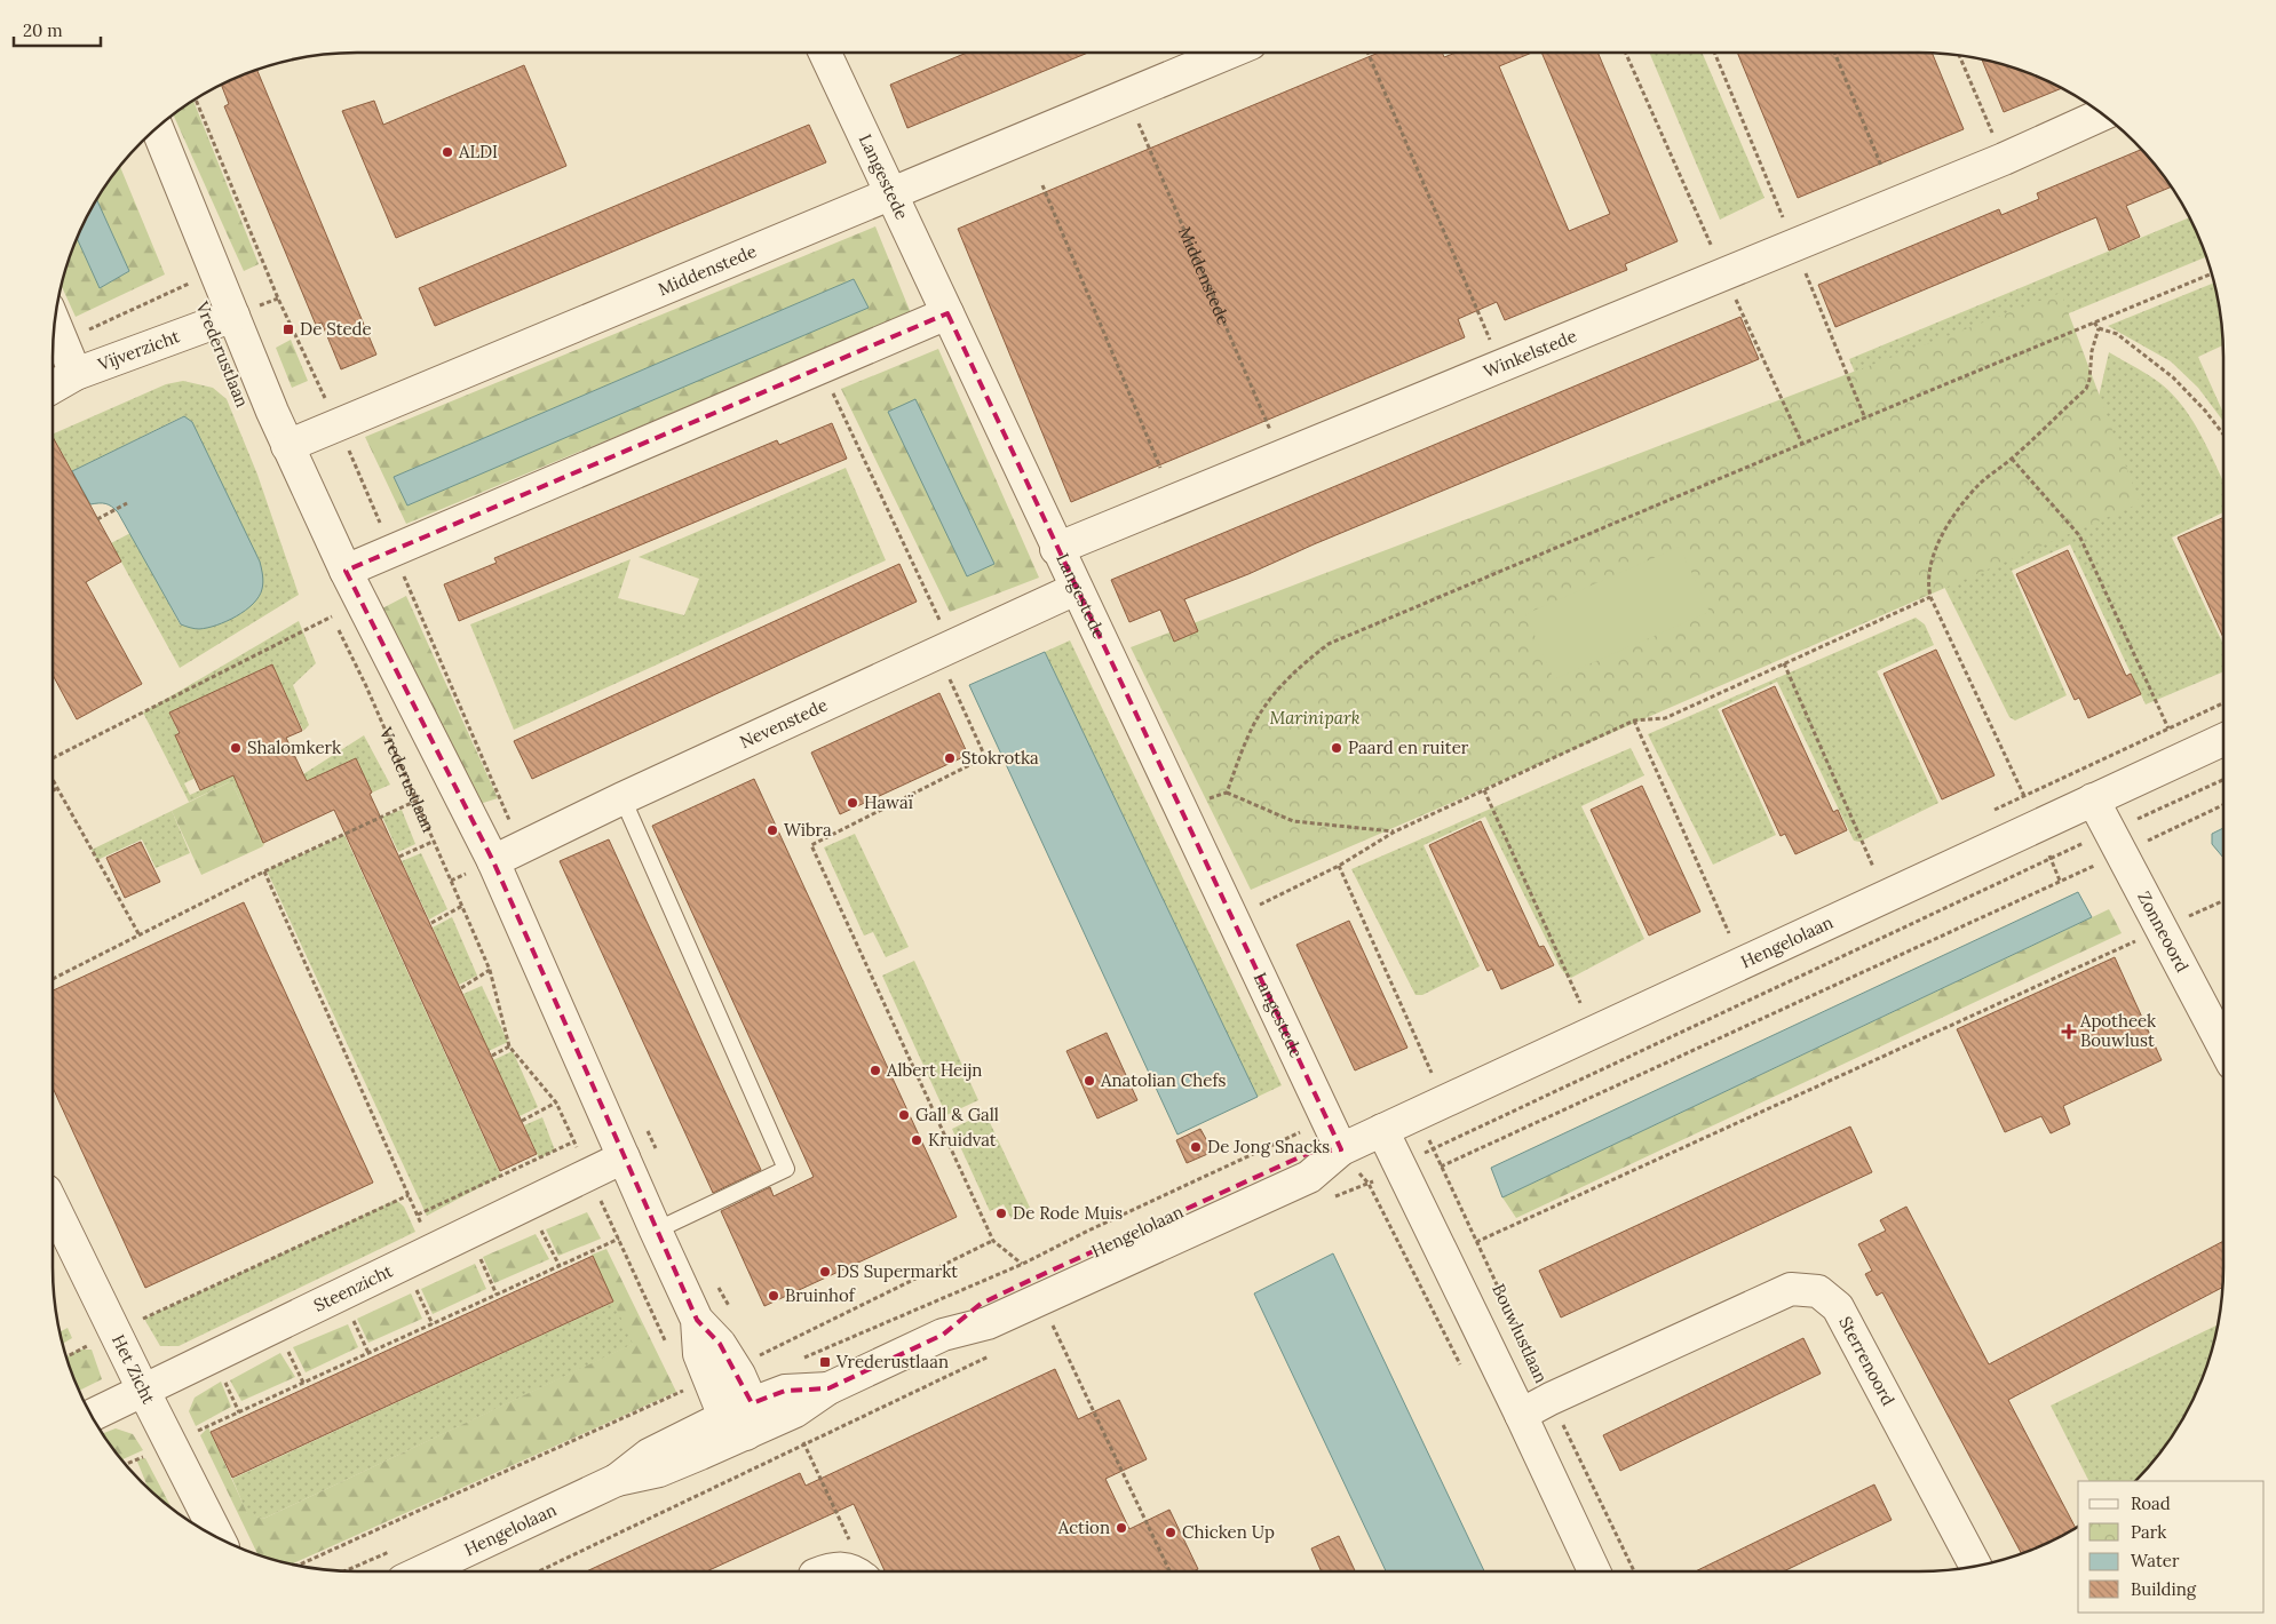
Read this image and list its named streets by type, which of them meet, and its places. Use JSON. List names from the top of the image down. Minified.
{"streets":{"street":["Langestede","Middenstede","Vijverzicht","Vrederustlaan","Winkelstede","Nevenstede","Zonneoord","Hengelolaan","Steenzicht","Bouwlustlaan","Sterrenoord","Het Zicht"]},"crossings":[["Langestede","Middenstede"],["Langestede","Winkelstede"],["Langestede","Nevenstede"],["Langestede","Hengelolaan"],["Middenstede","Vrederustlaan"],["Middenstede","Winkelstede"],["Vijverzicht","Vrederustlaan"],["Vrederustlaan","Nevenstede"],["Vrederustlaan","Hengelolaan"],["Vrederustlaan","Steenzicht"],["Zonneoord","Hengelolaan"],["Hengelolaan","Bouwlustlaan"],["Steenzicht","Het Zicht"],["Bouwlustlaan","Sterrenoord"]],"parks":["Marinipark"],"places":{"other":["ALDI","Shalomkerk","Paard en ruiter","Stokrotka","Hawaï","Wibra","Albert Heijn","Anatolian Chefs","Gall & Gall","Kruidvat","De Jong Snacks","De Rode Muis","DS Supermarkt","Bruinhof","Action","Chicken Up"],"transit":["De Stede","Vrederustlaan"],"health":["Apotheek Bouwlust"]},"legend":["Road","Park","Water","Building"],"scale_bar":"20 m"}
